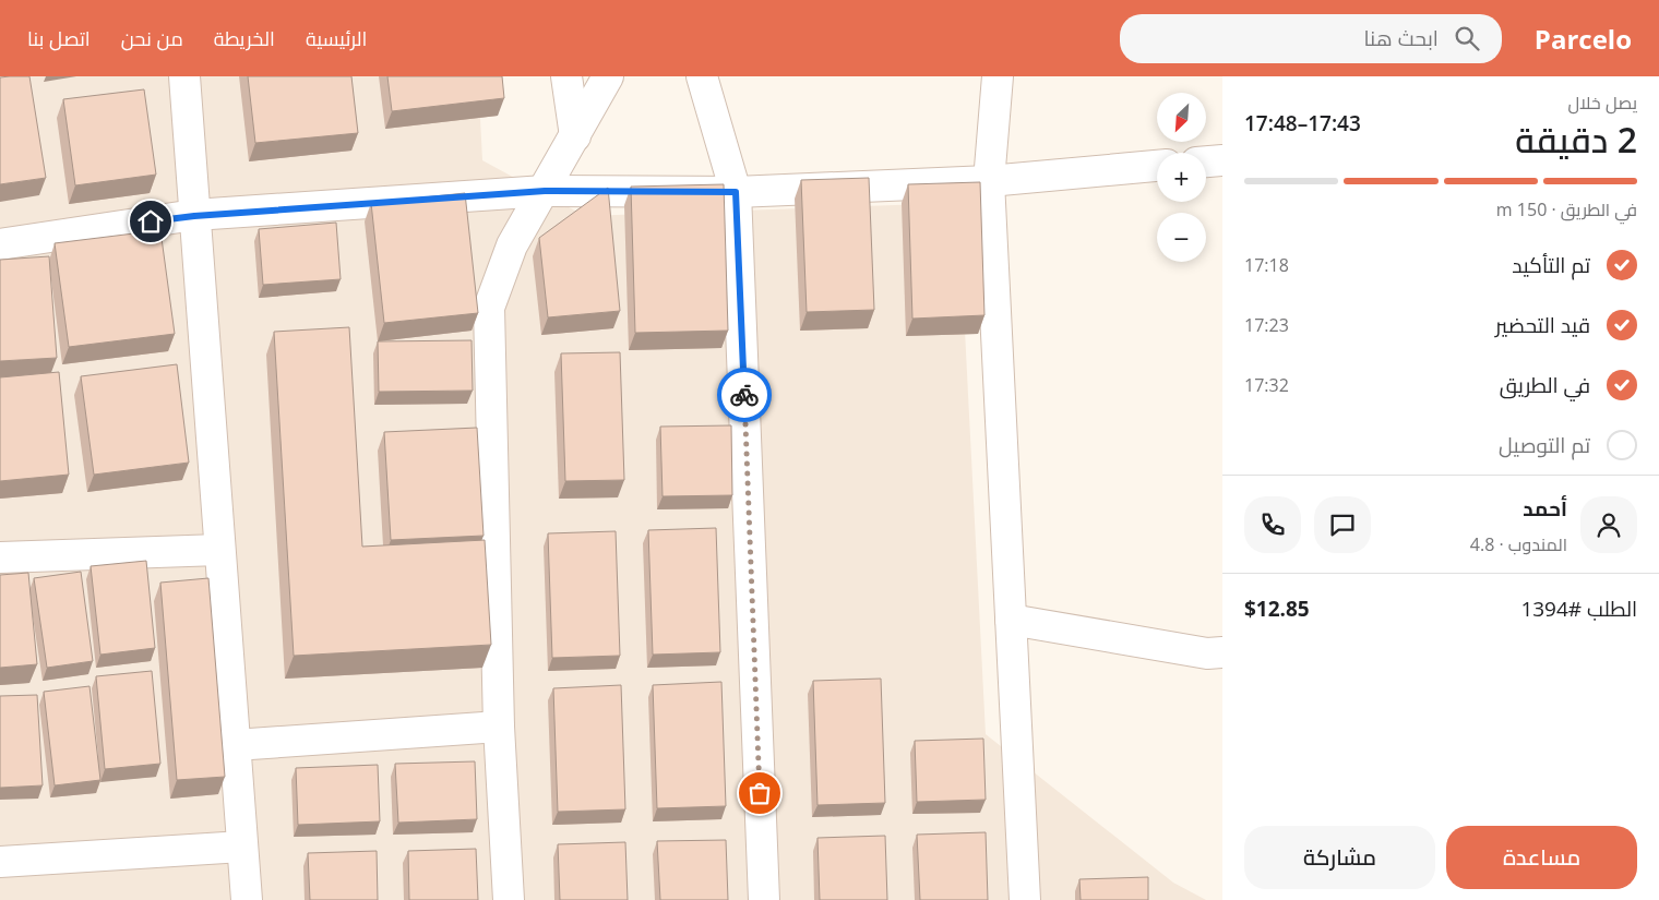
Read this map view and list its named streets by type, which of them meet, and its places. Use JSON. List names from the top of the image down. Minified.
{"north":"bottom left","page":{"header":"Parcelo","search":"ابحث هنا","nav":["الرئيسية","الخريطة","من نحن","اتصل بنا"],"heading":["2 دقيقة","يصل خلال","17:43–17:48"],"panel":["أحمد","المندوب · 4.8","الطلب #1394","$12.85"],"map_buttons":["+","−"],"bar":"في الطريق · 150 m","list":[["تم التأكيد","17:18"],["قيد التحضير","17:23"],["في الطريق","17:32"],"تم التوصيل"],"buttons":["مساعدة","مشاركة"]}}
